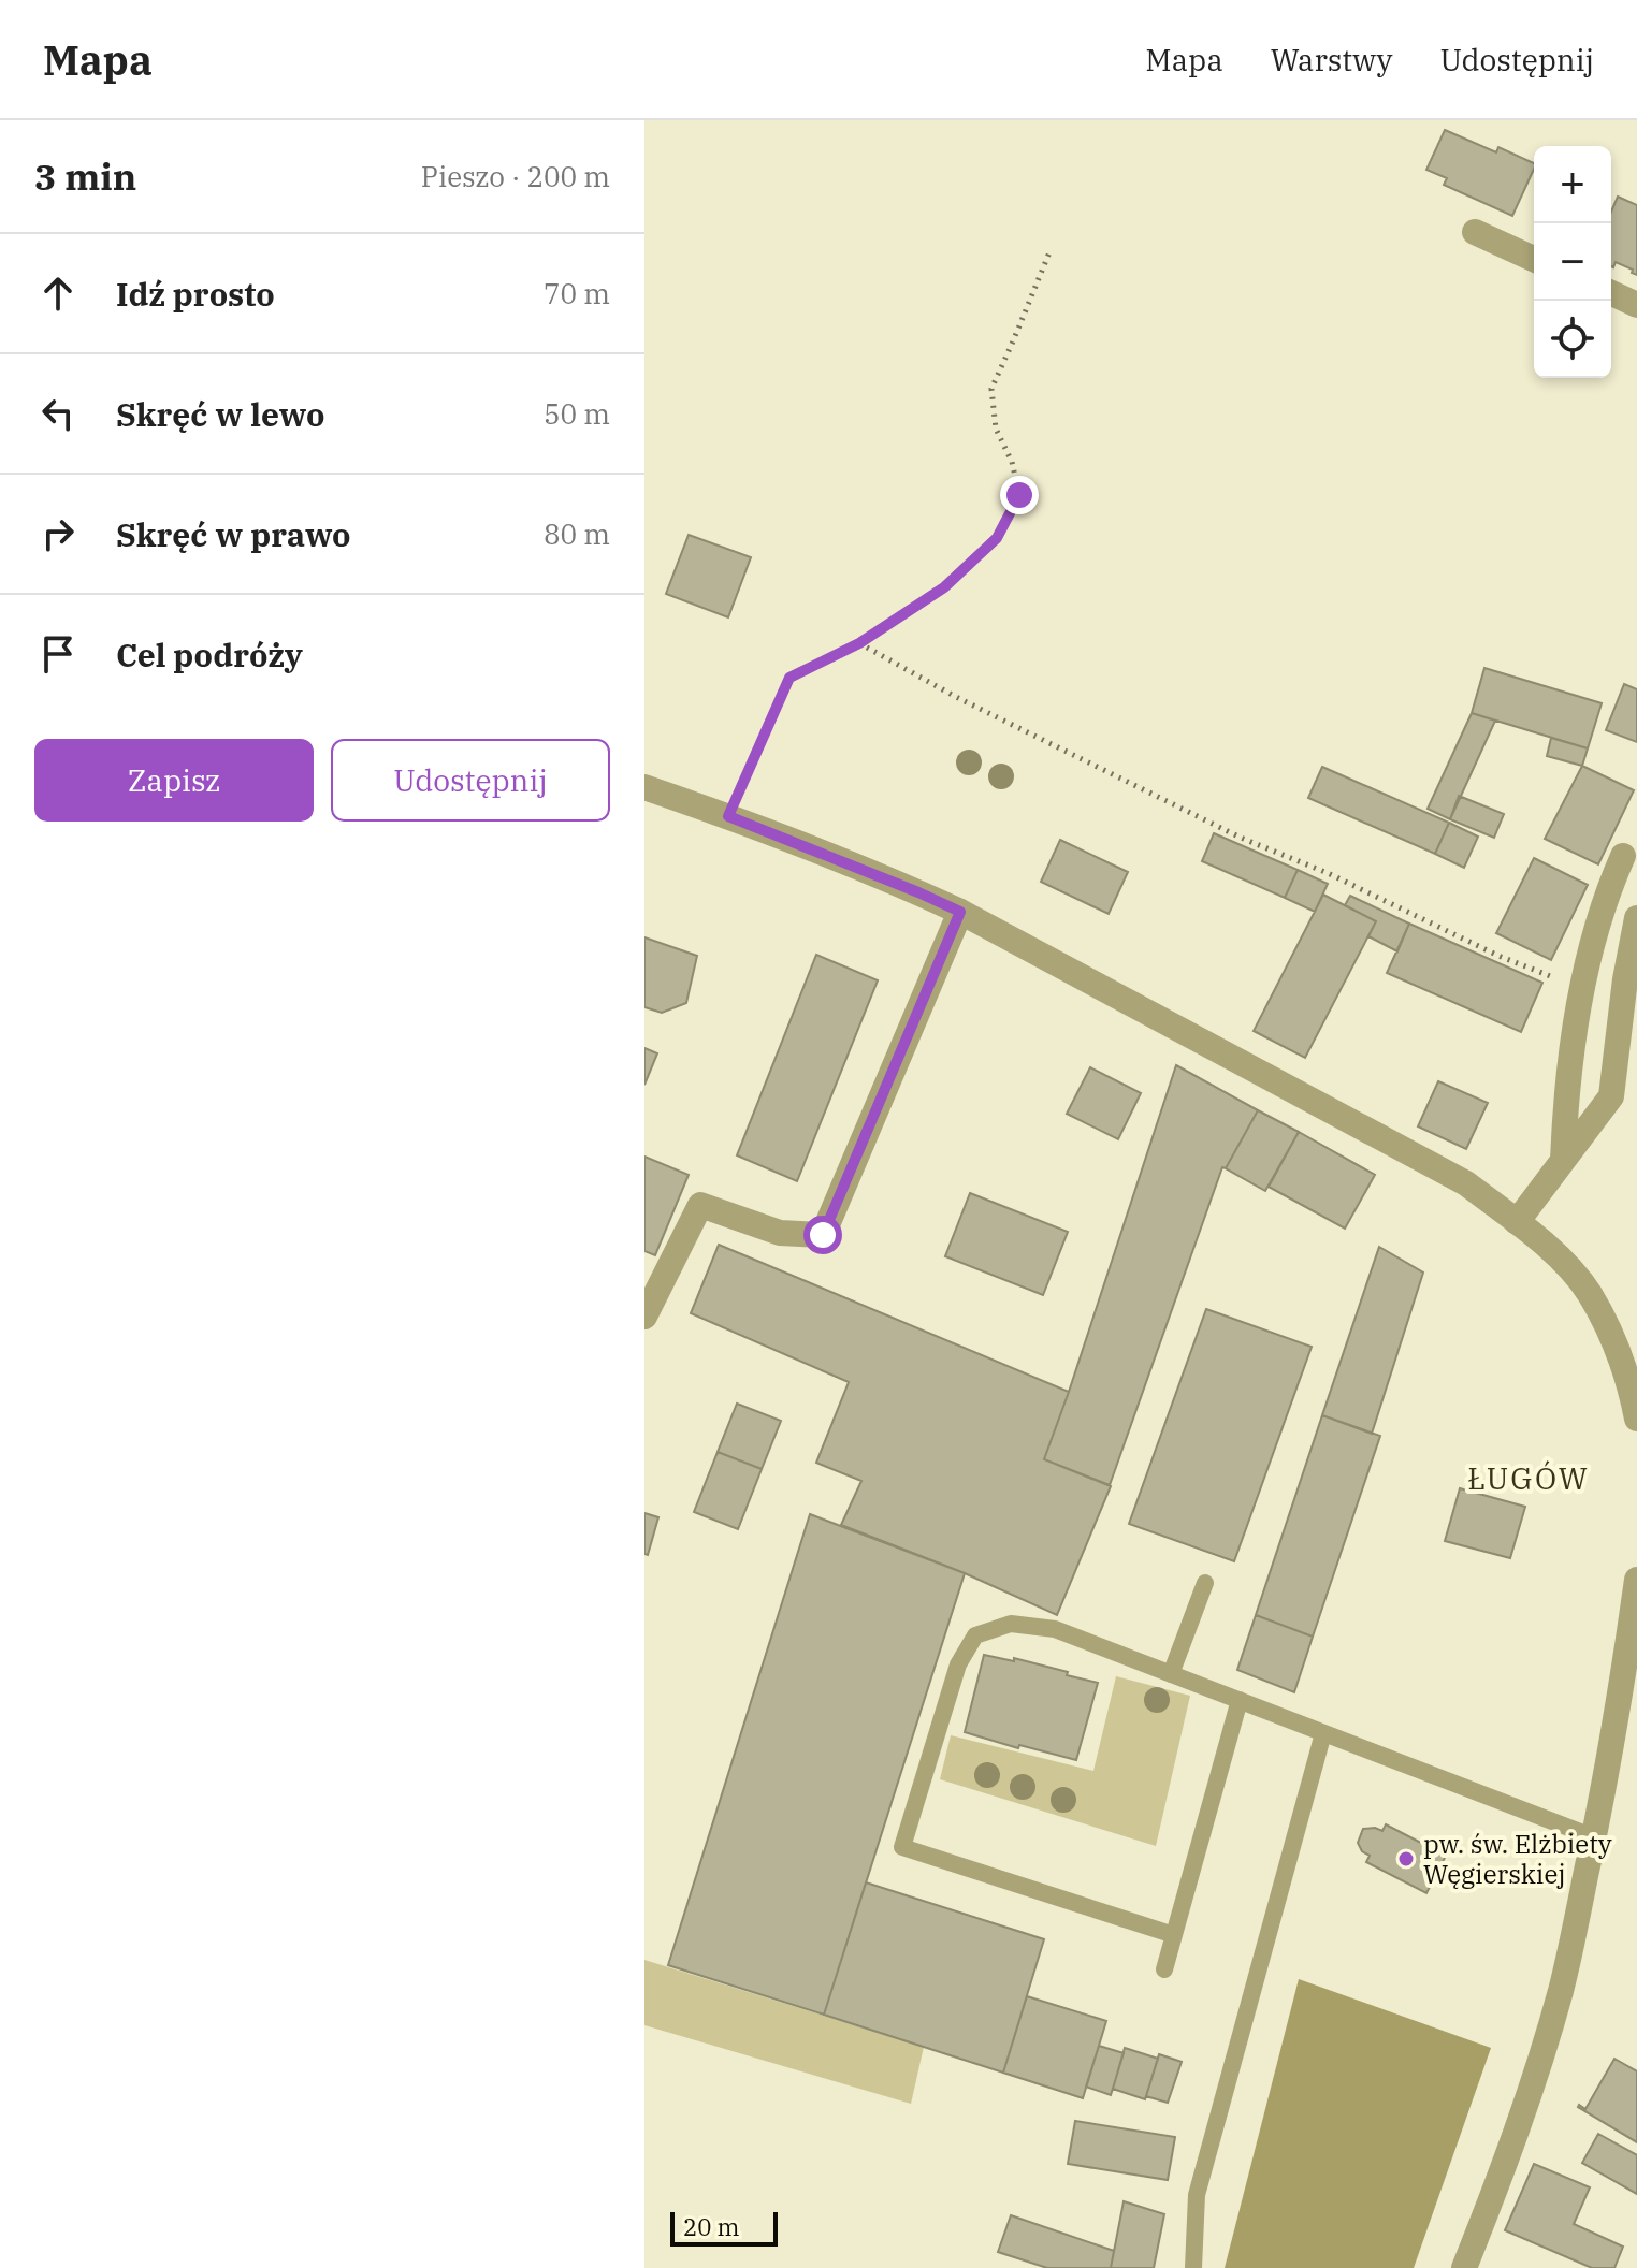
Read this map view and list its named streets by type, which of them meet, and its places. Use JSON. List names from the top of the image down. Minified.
{"districts":["ŁUGÓW"],"places":["pw. św. Elżbiety Węgierskiej"],"scale_bar":"20 m","page":{"header":"Mapa","nav":["Mapa","Warstwy","Udostępnij"],"heading":["3 min","Pieszo · 200 m"],"map_buttons":["+","−"],"list":[["Idź prosto","70 m"],["Skręć w lewo","50 m"],["Skręć w prawo","80 m"],"Cel podróży"],"buttons":["Zapisz","Udostępnij"],"scale":"20 m"}}
